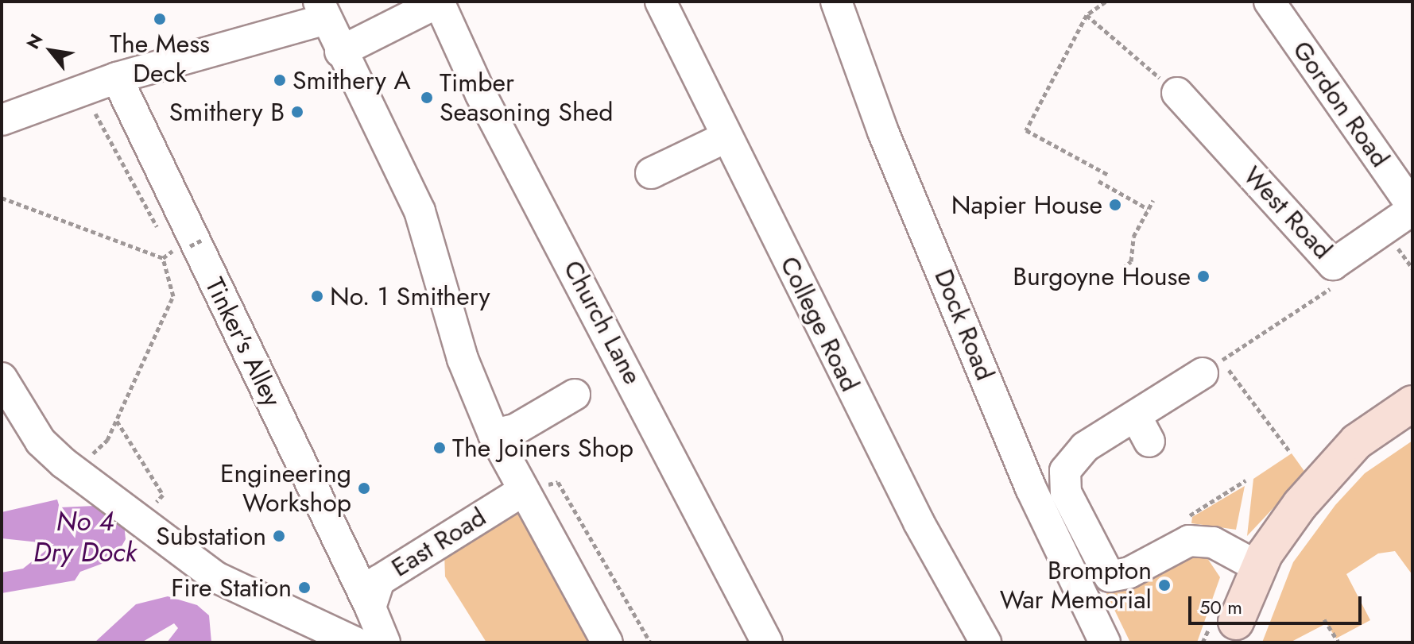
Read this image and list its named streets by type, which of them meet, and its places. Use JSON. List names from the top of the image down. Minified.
{"streets":{"street":["Gordon Road","West Road","Church Lane","College Road","Dock Road","Tinker's Alley","East Road"]},"crossings":[["Gordon Road","West Road"],["Tinker's Alley","East Road"]],"water":["No 4 Dry Dock"],"places":["The Mess Deck","Smithery A","Timber Seasoning Shed","Smithery B","Napier House","Burgoyne House","No. 1 Smithery","The Joiners Shop","Engineering Workshop","Substation","Brompton War Memorial","Fire Station"],"scale_bar":"50 m","north":"top left"}
